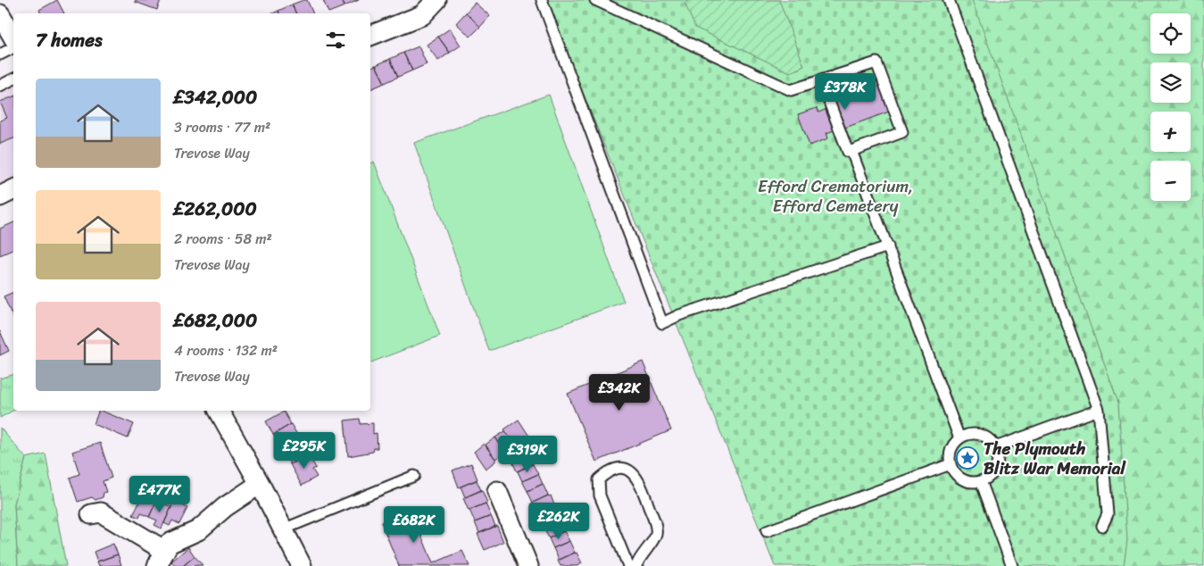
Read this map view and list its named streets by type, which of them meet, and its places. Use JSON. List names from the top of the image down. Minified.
{"parks":["Efford Crematorium, Efford Cemetery"],"places":{"place":["The Plymouth Blitz War Memorial"]},"page":{"map_buttons":["+","−"],"heading":"7 homes","list":[{"name":"£342,000","note":"3 rooms · 77 m² · Trevose Way"},{"name":"£262,000","note":"2 rooms · 58 m² · Trevose Way"},{"name":"£682,000","note":"4 rooms · 132 m² · Trevose Way"}],"price":["£378K","£342K","£295K","£319K","£477K","£262K","£682K"]}}
